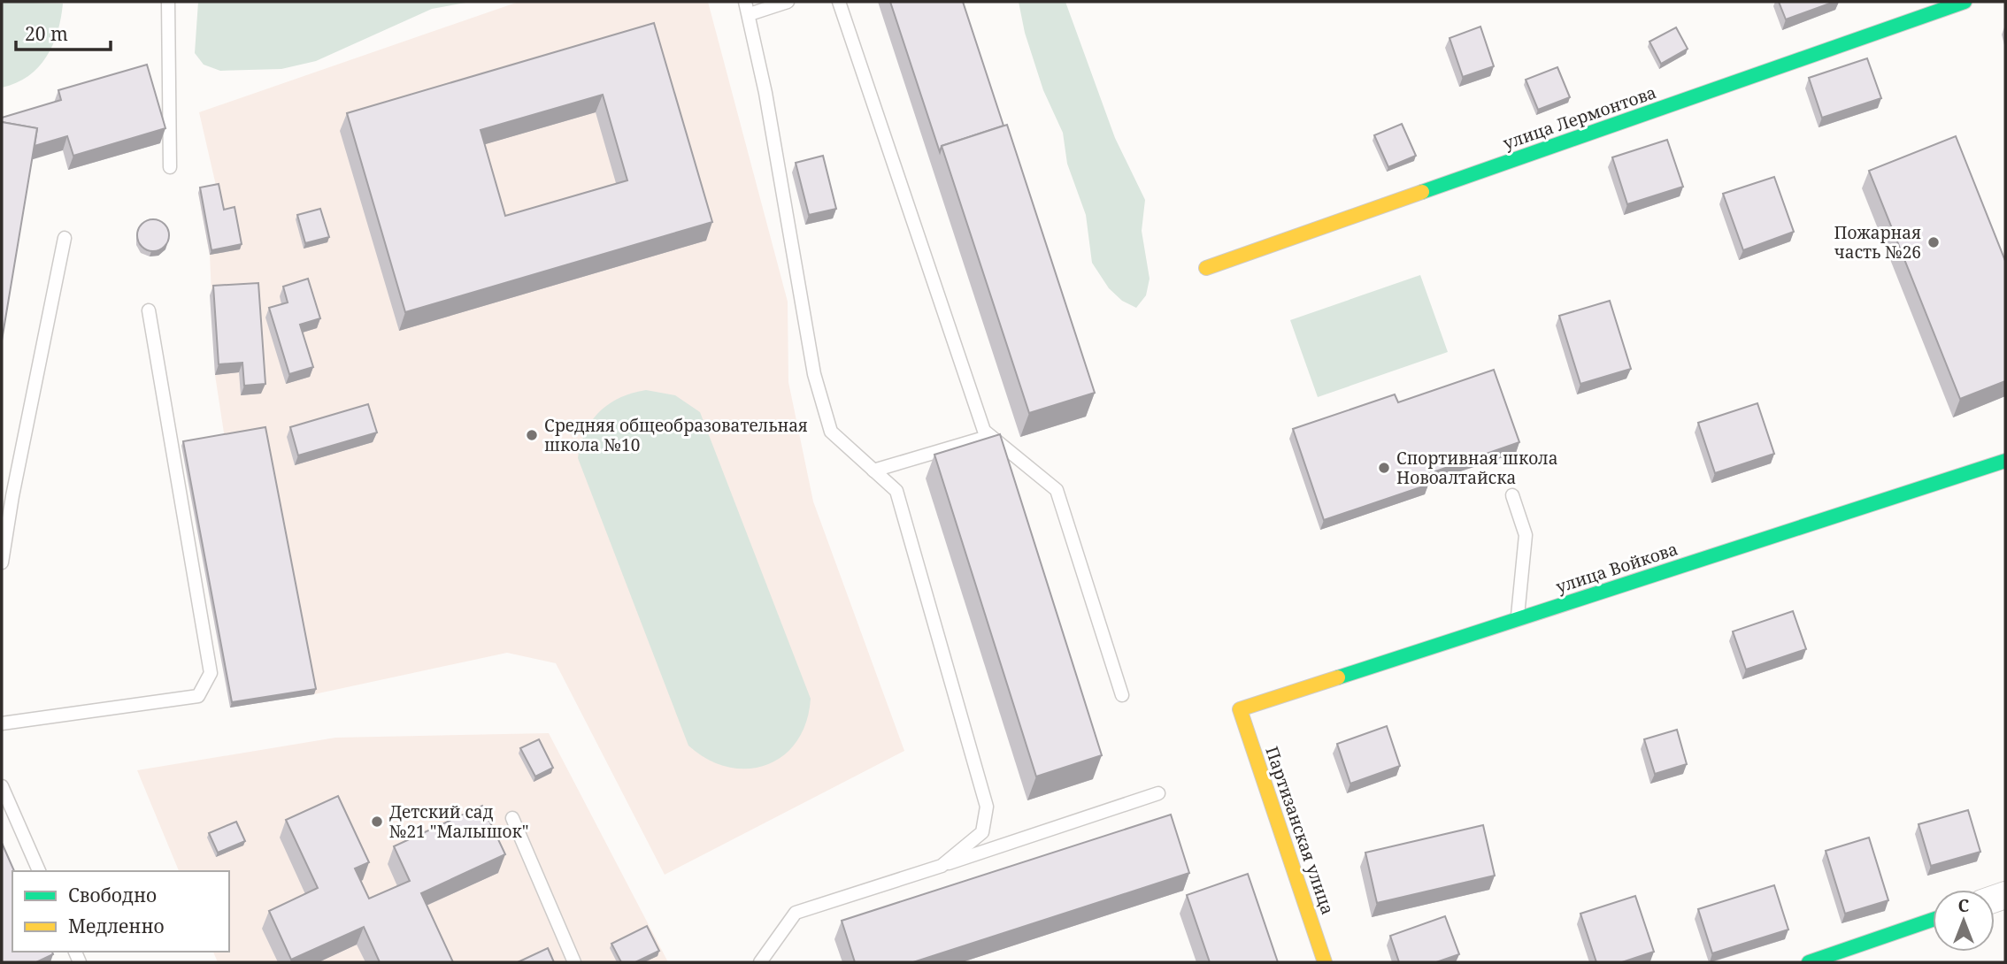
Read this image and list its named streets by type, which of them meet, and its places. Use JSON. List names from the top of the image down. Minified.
{"streets":{"street":["улица Лермонтова","улица Войкова","Партизанская улица"]},"crossings":[["улица Войкова","Партизанская улица"]],"places":["Пожарная часть №26","Средняя общеобразовательная школа №10","Спортивная школа Новоалтайска","Детский сад №21 \"Малышок\""],"legend":["Свободно","Медленно"],"scale_bar":"20 m","north":"top"}
